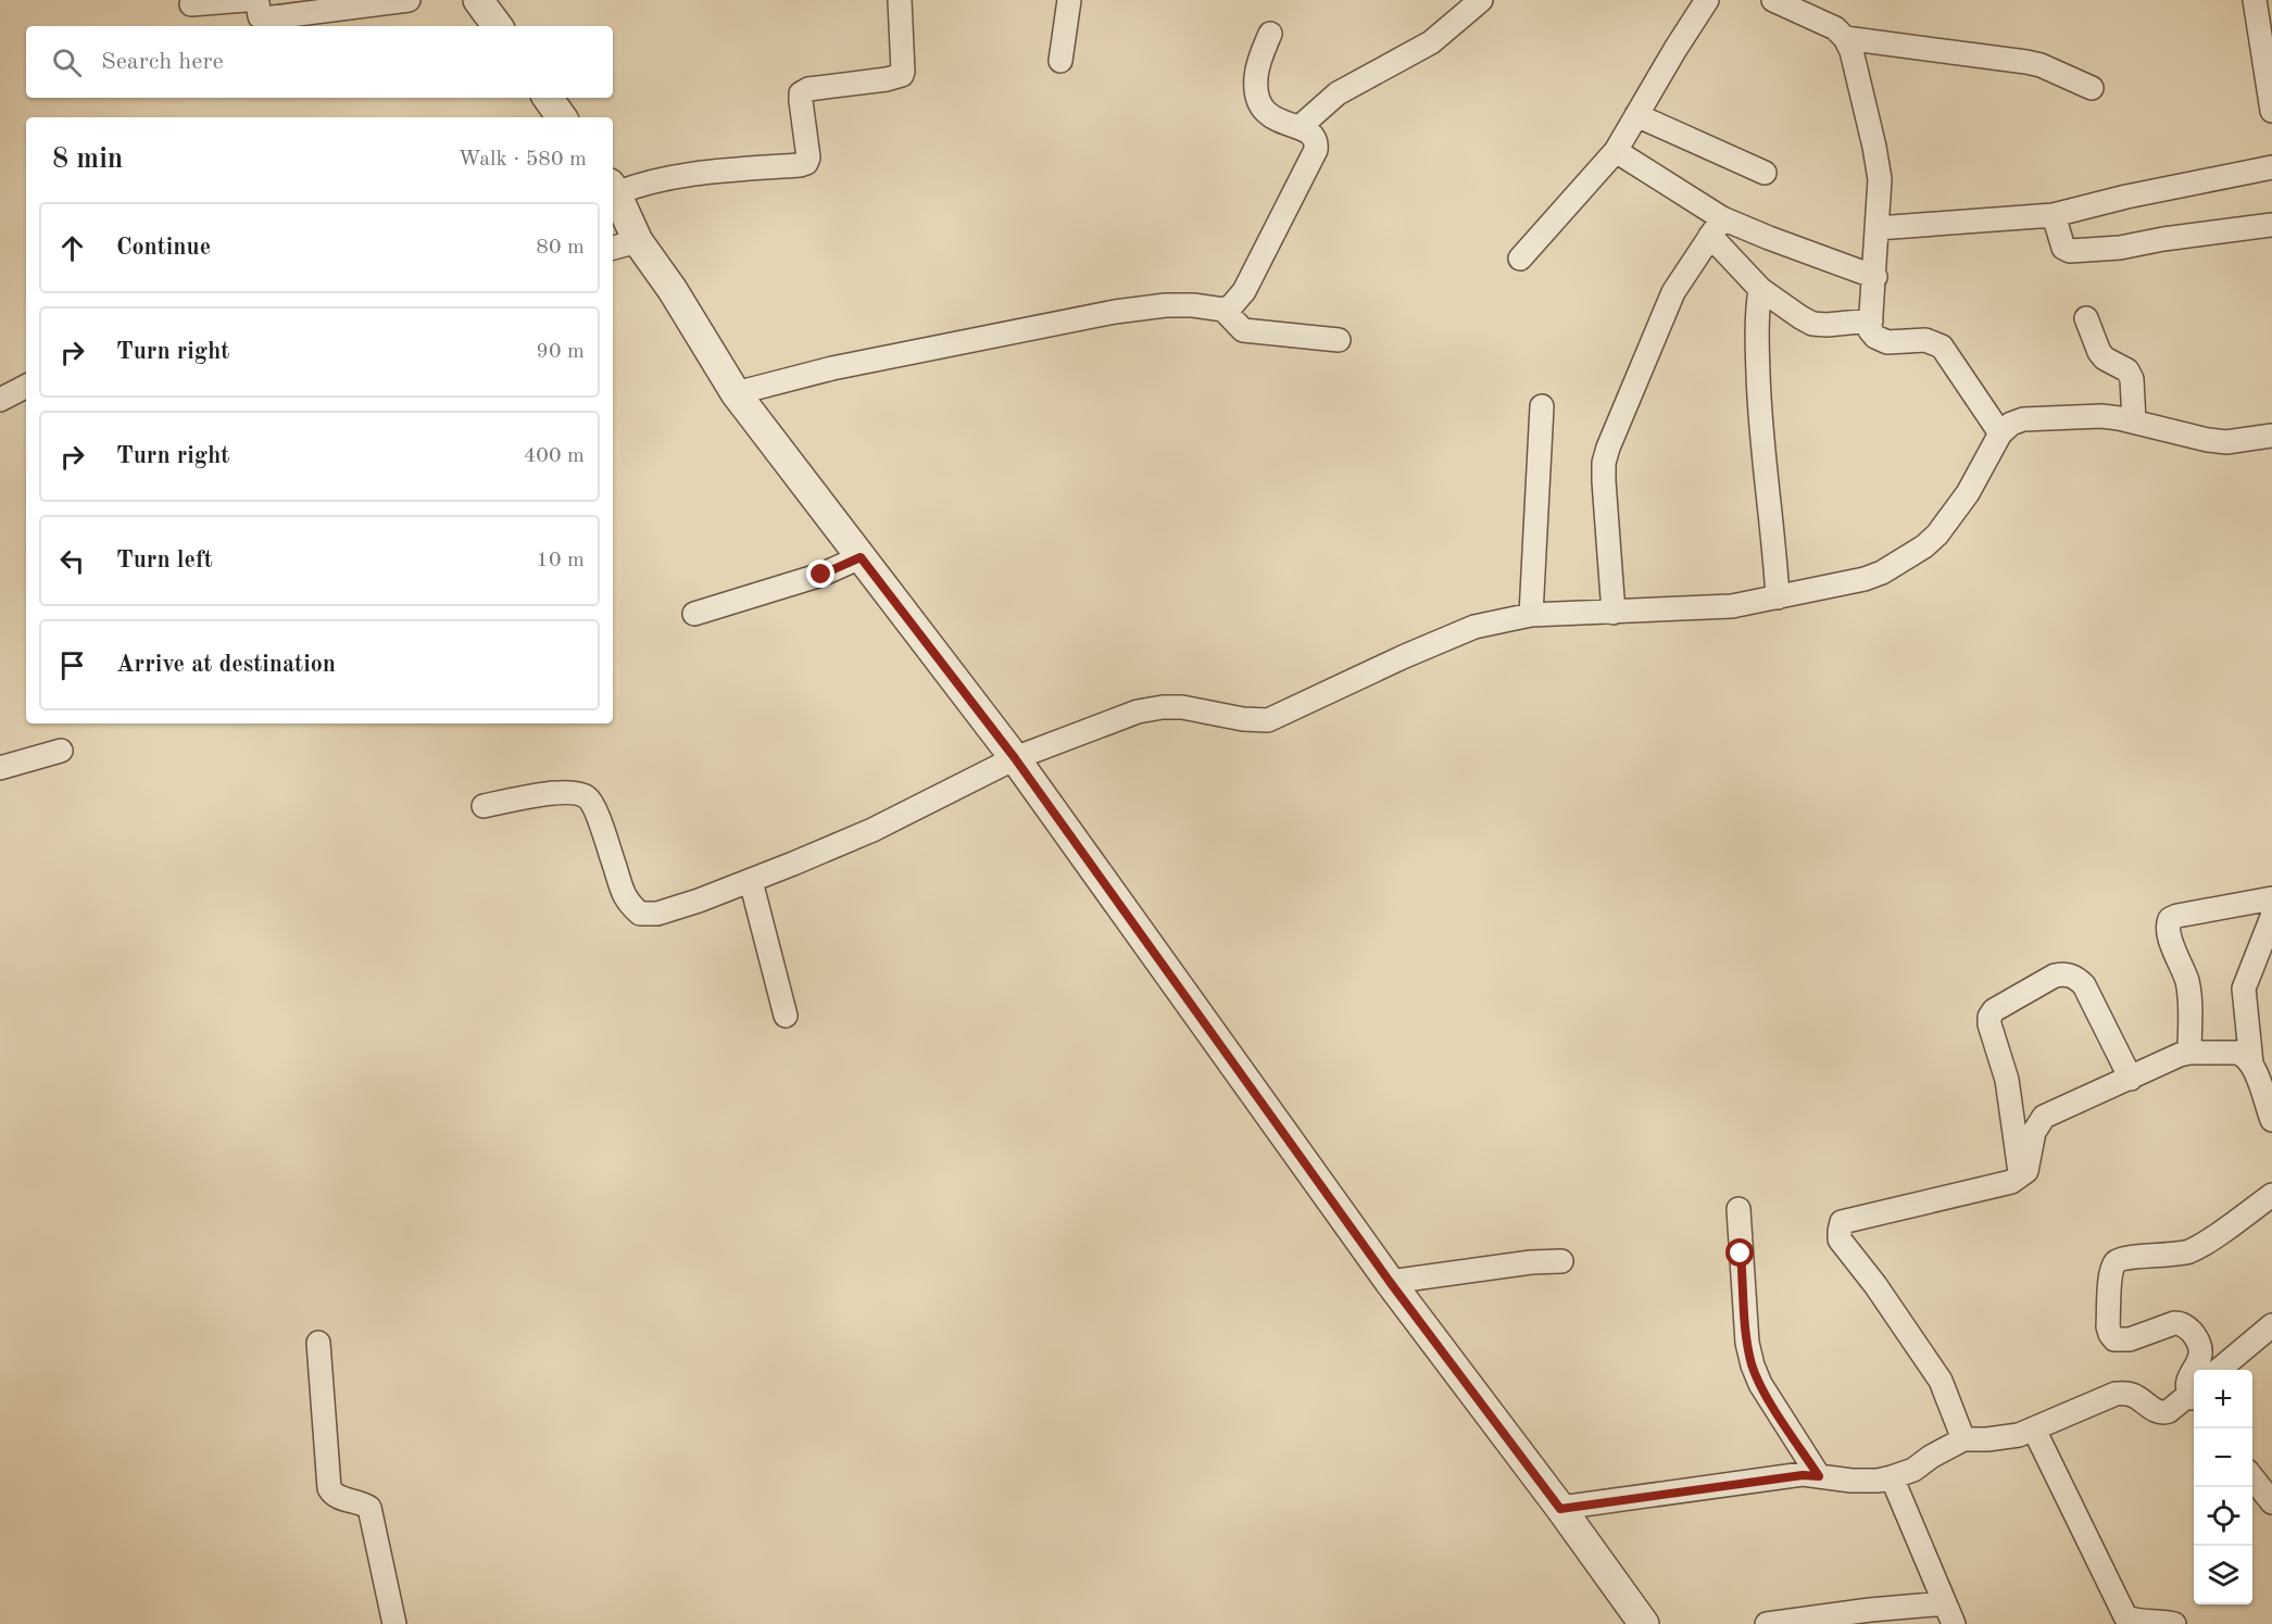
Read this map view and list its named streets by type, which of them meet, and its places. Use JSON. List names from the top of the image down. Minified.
{"page":{"search":"Search here","heading":["8 min","Walk · 580 m"],"list":[["Continue","80 m"],["Turn right","90 m"],["Turn right","400 m"],["Turn left","10 m"],"Arrive at destination"],"map_buttons":["+","−"]}}
